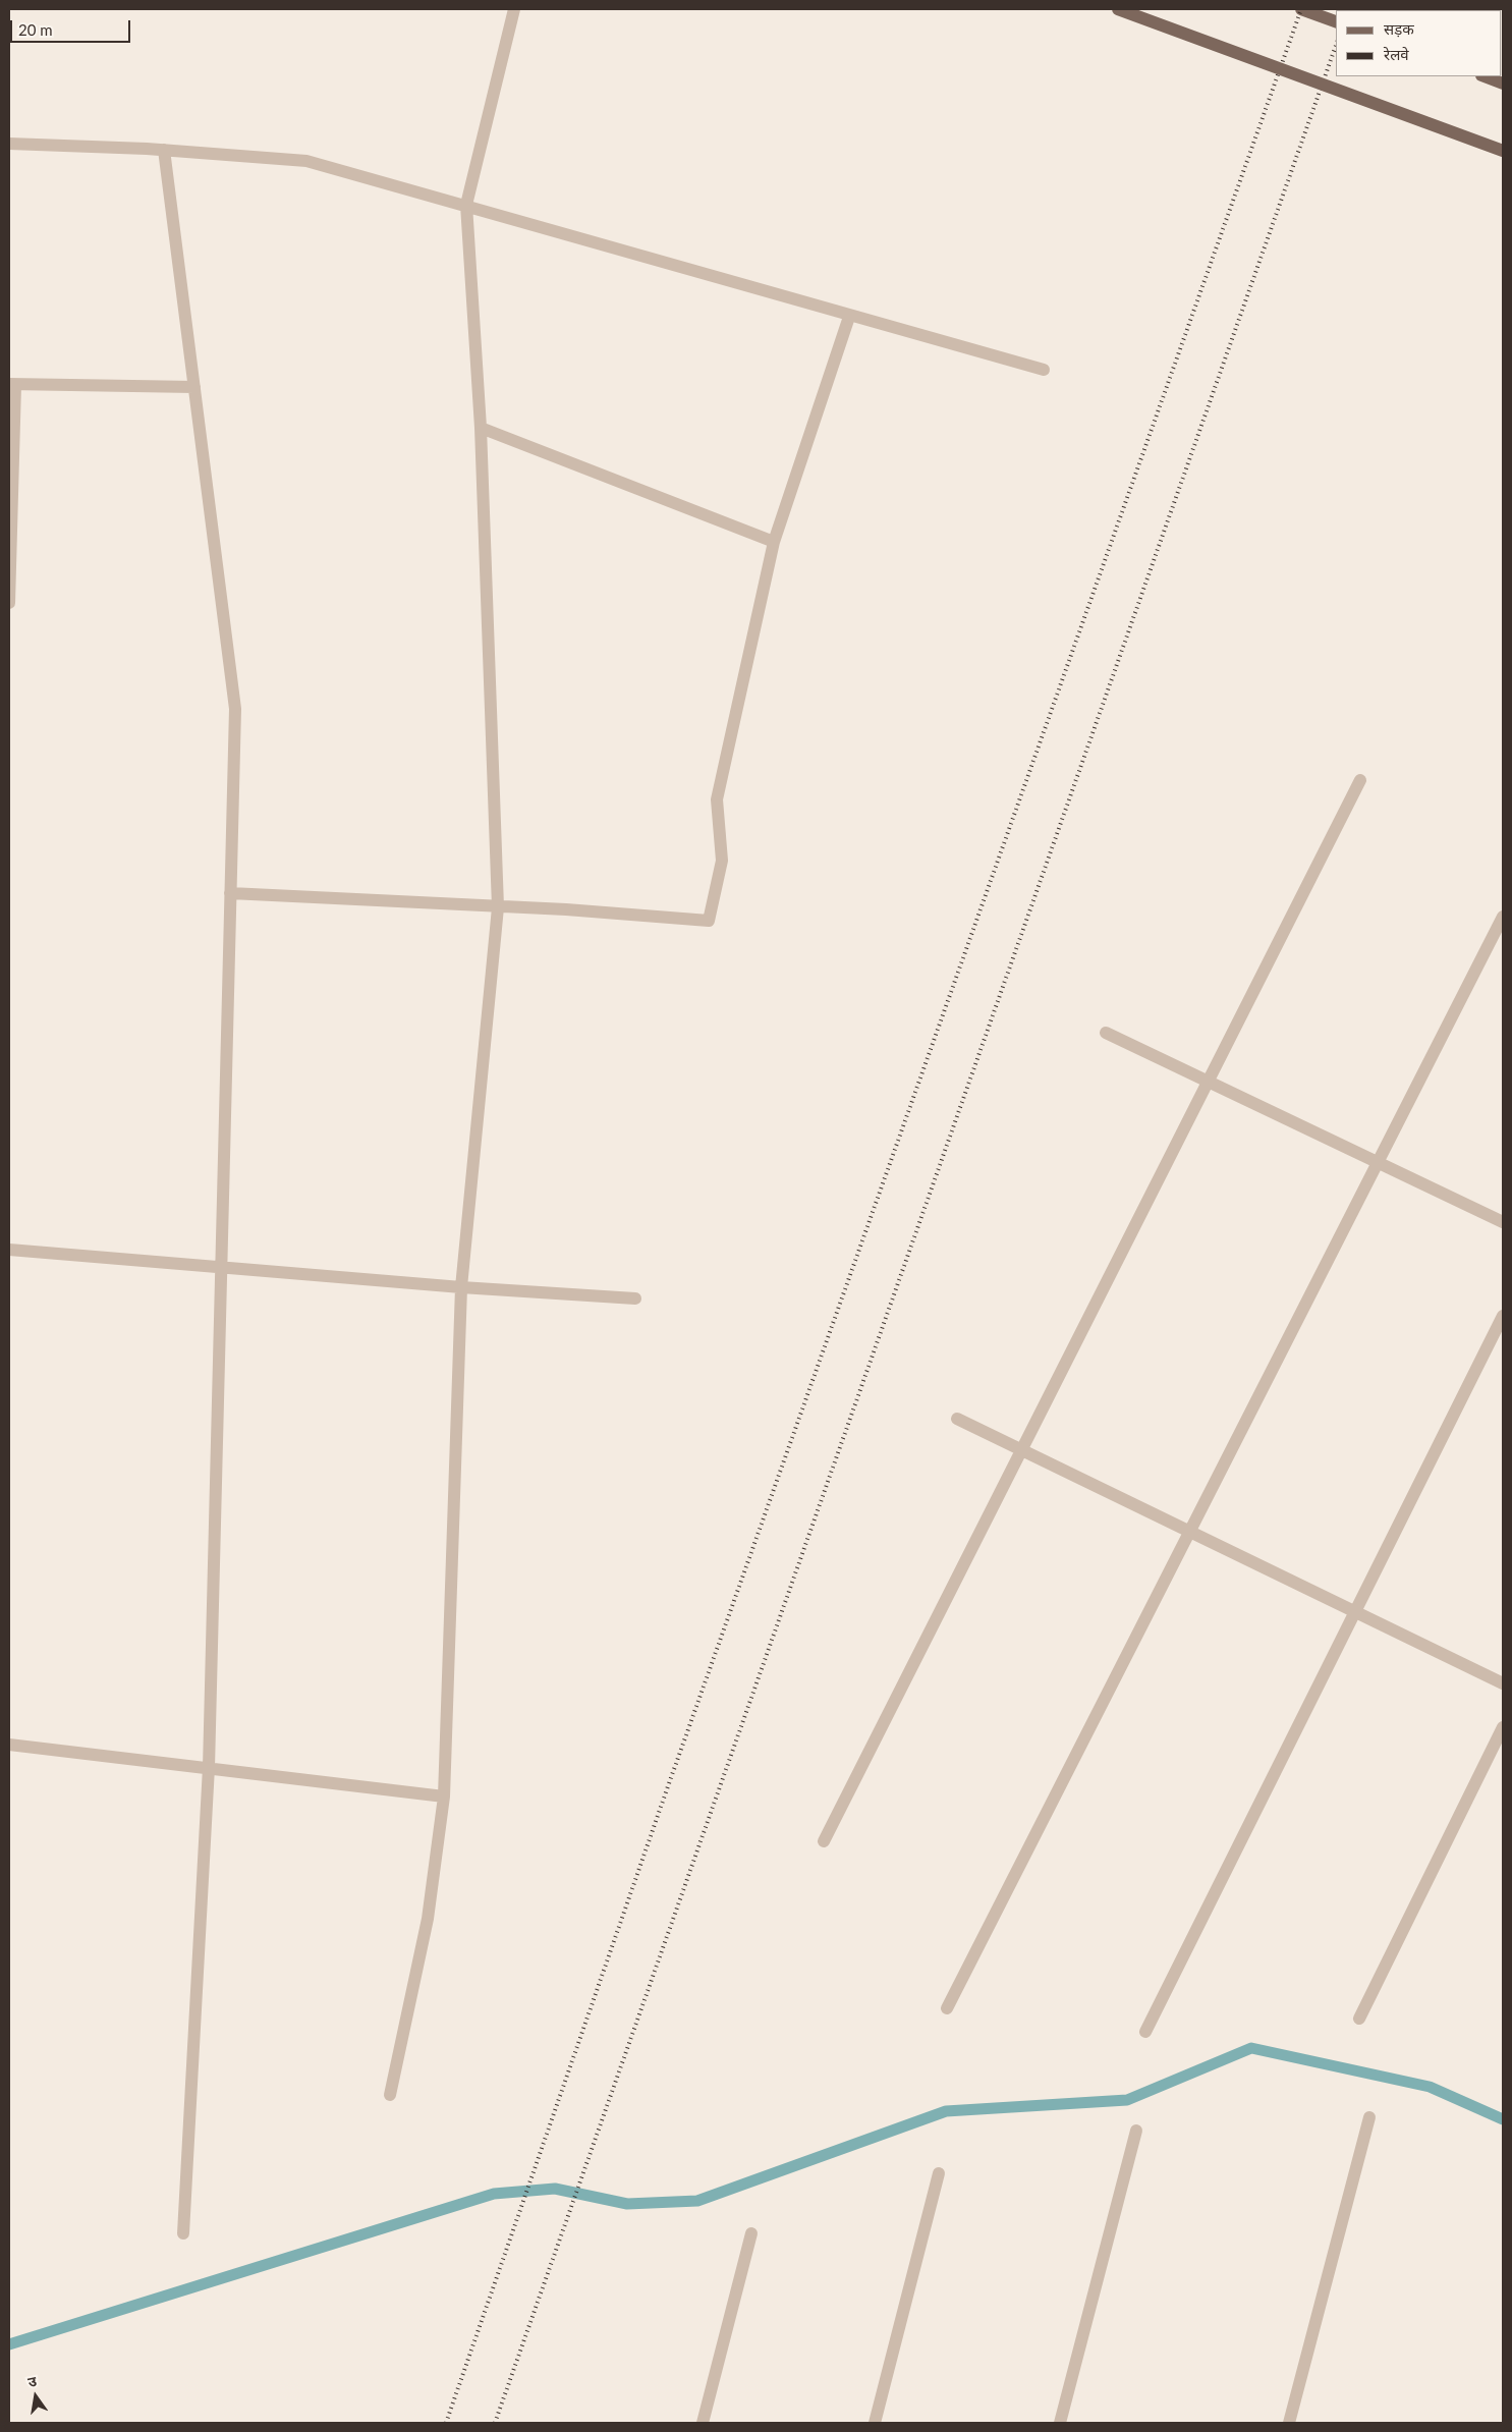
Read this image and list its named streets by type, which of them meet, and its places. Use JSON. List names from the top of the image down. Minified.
{"legend":["सड़क","रेलवे"],"scale_bar":"20 m","north":"top"}
